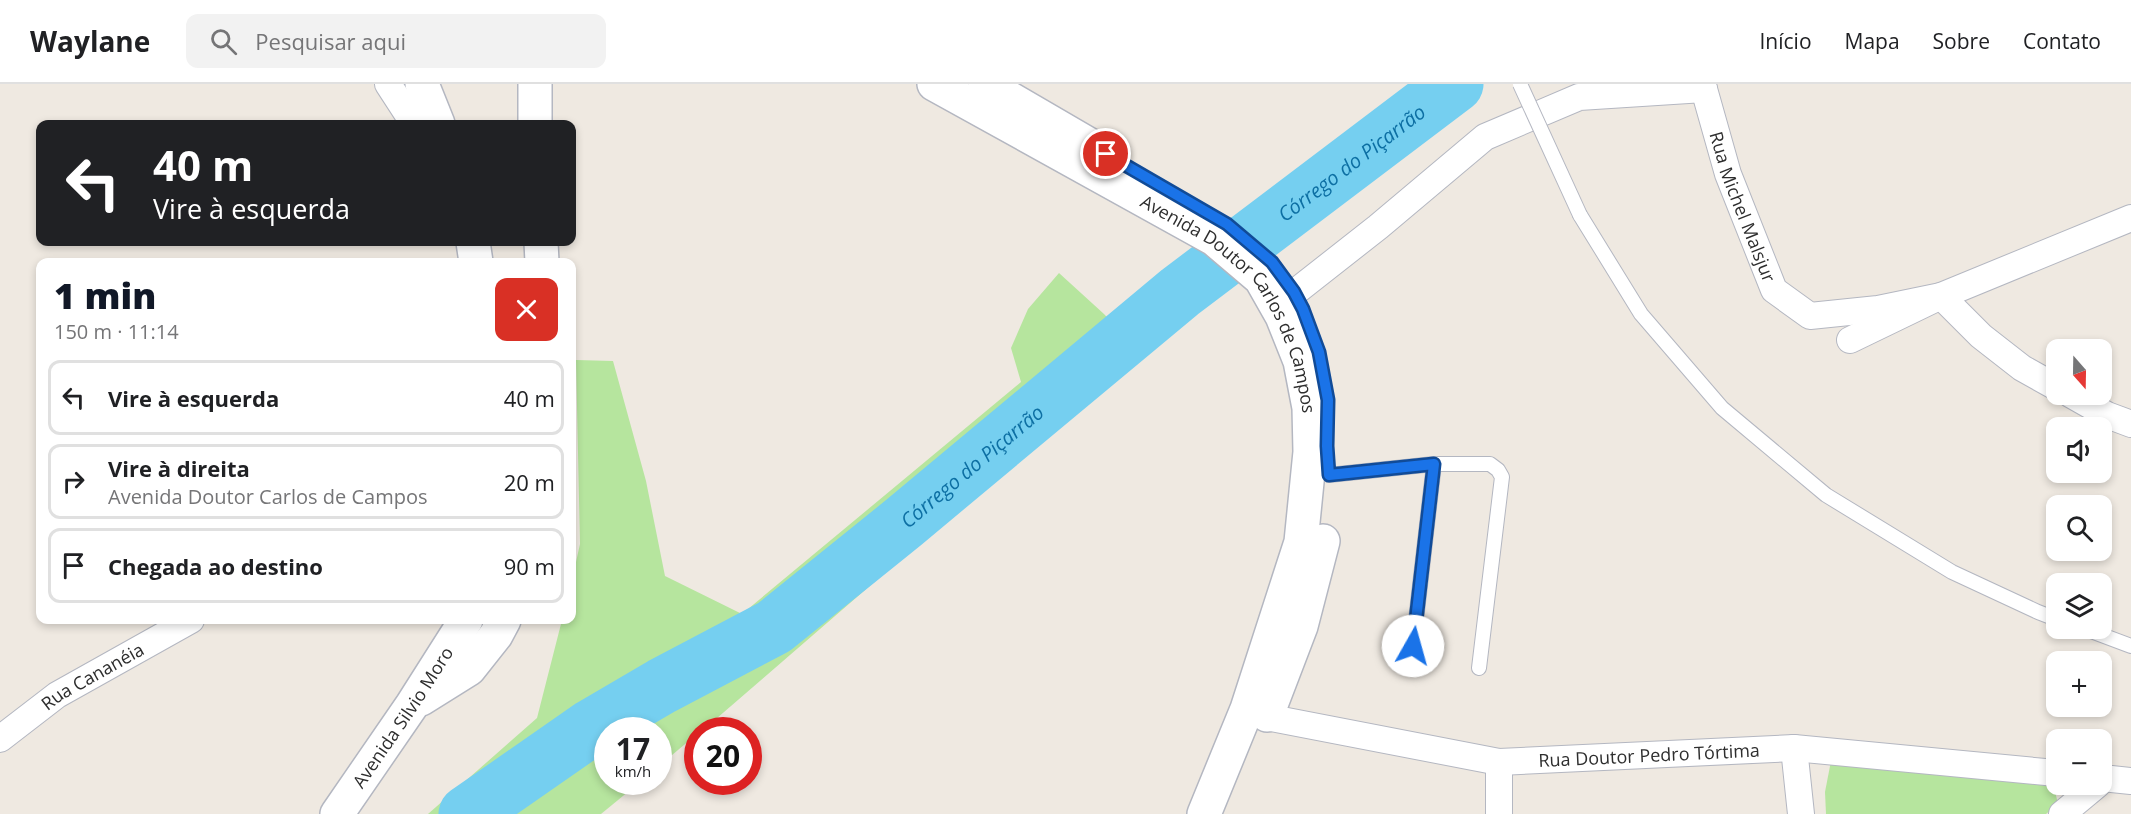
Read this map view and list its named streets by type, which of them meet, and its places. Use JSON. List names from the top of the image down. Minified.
{"streets":{"main road":["Avenida Doutor Carlos de Campos","Avenida Silvio Moro"],"street":["Rua Michel Malsjur","Rua Cananéia","Rua Doutor Pedro Tórtima"]},"crossings":[["Avenida Doutor Carlos de Campos","Rua Doutor Pedro Tórtima"]],"water":["Córrego do Piçarrão"],"north":"bottom","page":{"header":"Waylane","search":"Pesquisar aqui","nav":["Início","Mapa","Sobre","Contato"],"turn":["40 m","Vire à esquerda"],"heading":["1 min","150 m · 11:14"],"map_buttons":["+","−"],"list":[{"name":"Vire à esquerda","value":"40 m"},{"name":"Vire à direita","note":"Avenida Doutor Carlos de Campos","value":"20 m"},{"name":"Chegada ao destino","value":"90 m"}],"speed":"17 km/h","limit":"20"}}
